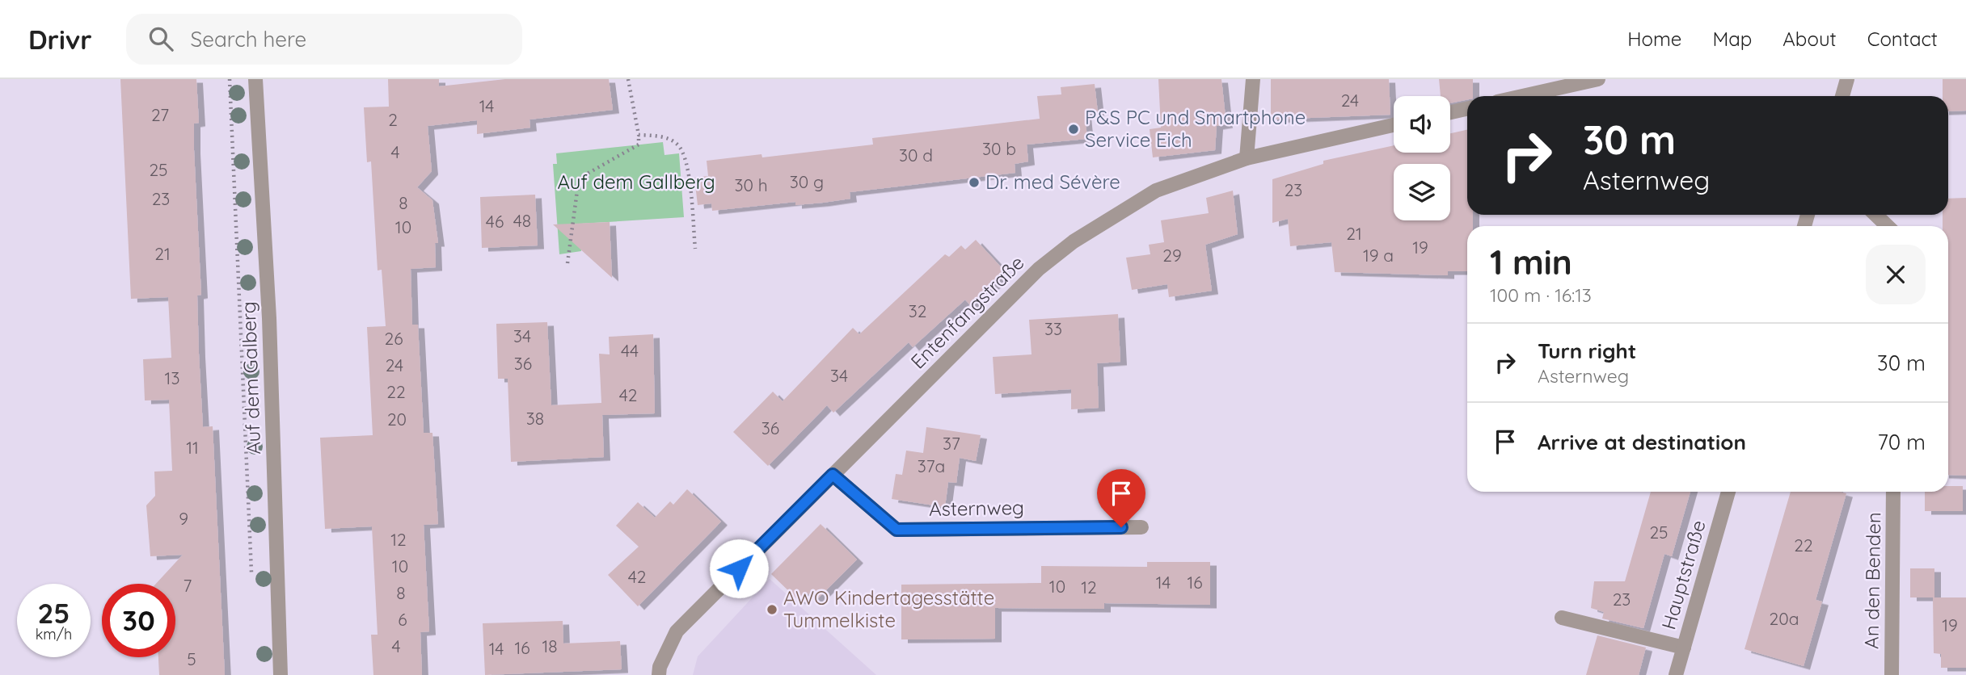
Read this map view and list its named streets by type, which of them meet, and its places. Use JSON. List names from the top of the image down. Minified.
{"streets":{"street":["Entenfangstraße","Auf dem Galberg","Asternweg","Hauptstraße","An den Benden"]},"crossings":[["Entenfangstraße","Asternweg"]],"parks":["Auf dem Gallberg"],"places":["P&S PC und Smartphone Service Eich","Dr. med Sévère","AWO Kindertagesstätte Tummelkiste"],"house_numbers":["24","14","27","2","30 b","4","30 d","25","30 g","30 h","23","23","8","48","46","10","21","19","21","29","19 a","32","33","34","26","44","36","24","34","13","22","42","38","20","36","37","11","37a","9","25","12","22","10","42","14","16","7","10","12","8","23","20a","6","19","4","18","16","14","5"],"page":{"header":"Drivr","search":"Search here","nav":["Home","Map","About","Contact"],"turn":["30 m","Asternweg"],"heading":["1 min","100 m · 16:13"],"list":[{"name":"Turn right","note":"Asternweg","value":"30 m"},{"name":"Arrive at destination","value":"70 m"}],"speed":"25 km/h","limit":"30"}}
